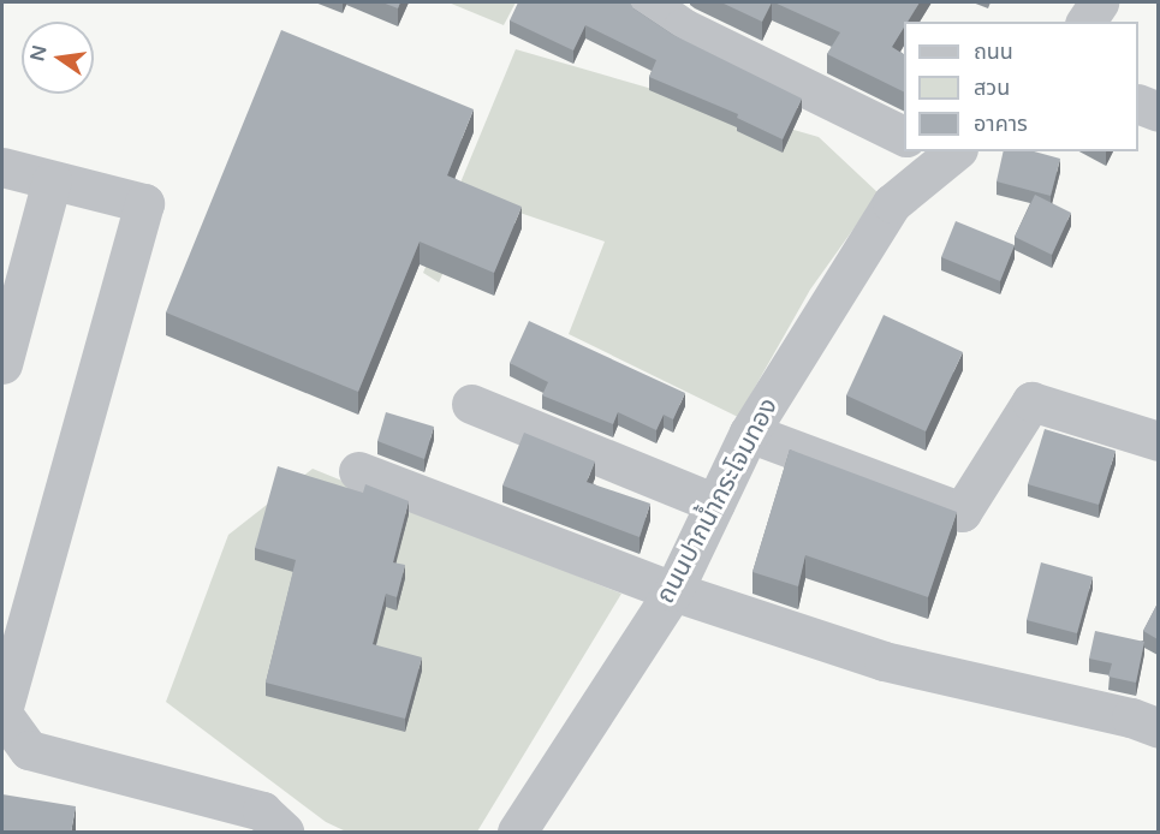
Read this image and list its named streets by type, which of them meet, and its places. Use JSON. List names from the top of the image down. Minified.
{"streets":{"street":["ถนนปากน้ำกระโจมทอง"]},"legend":["ถนน","สวน","อาคาร"],"north":"left"}
